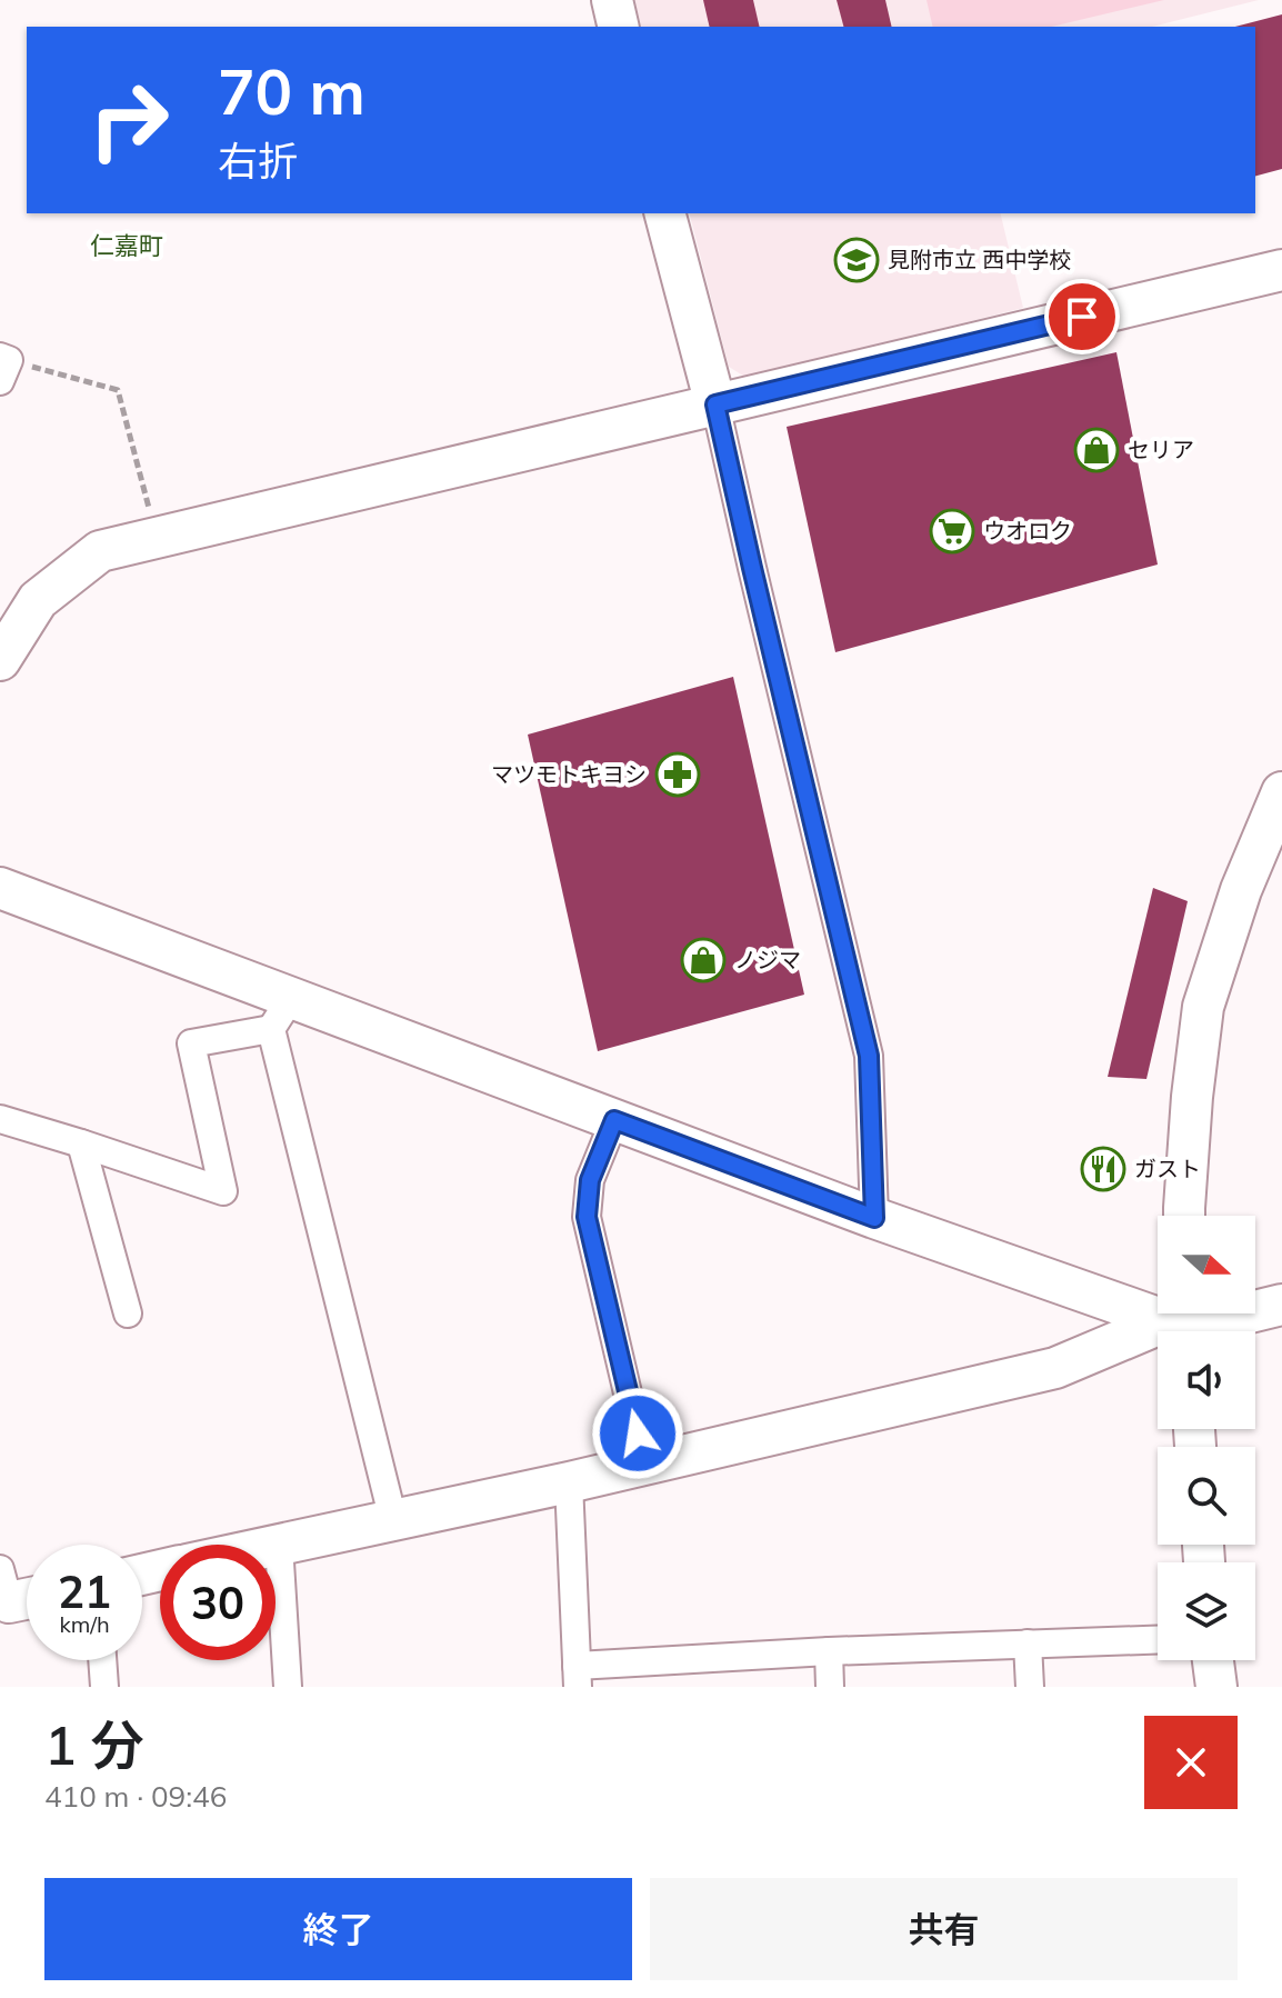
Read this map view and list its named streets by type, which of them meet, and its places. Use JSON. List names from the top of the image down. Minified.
{"districts":["仁嘉町"],"places":{"school or university":["見附市立 西中学校"],"shop":["セリア","ノジマ"],"supermarket":["ウオロク"],"pharmacy":["マツモトキヨシ"],"restaurant":["ガスト"]},"north":"right","page":{"turn":["70 m","右折"],"speed":"21 km/h","limit":"30","heading":["1 分","410 m · 09:46"],"buttons":["終了","共有"]}}
